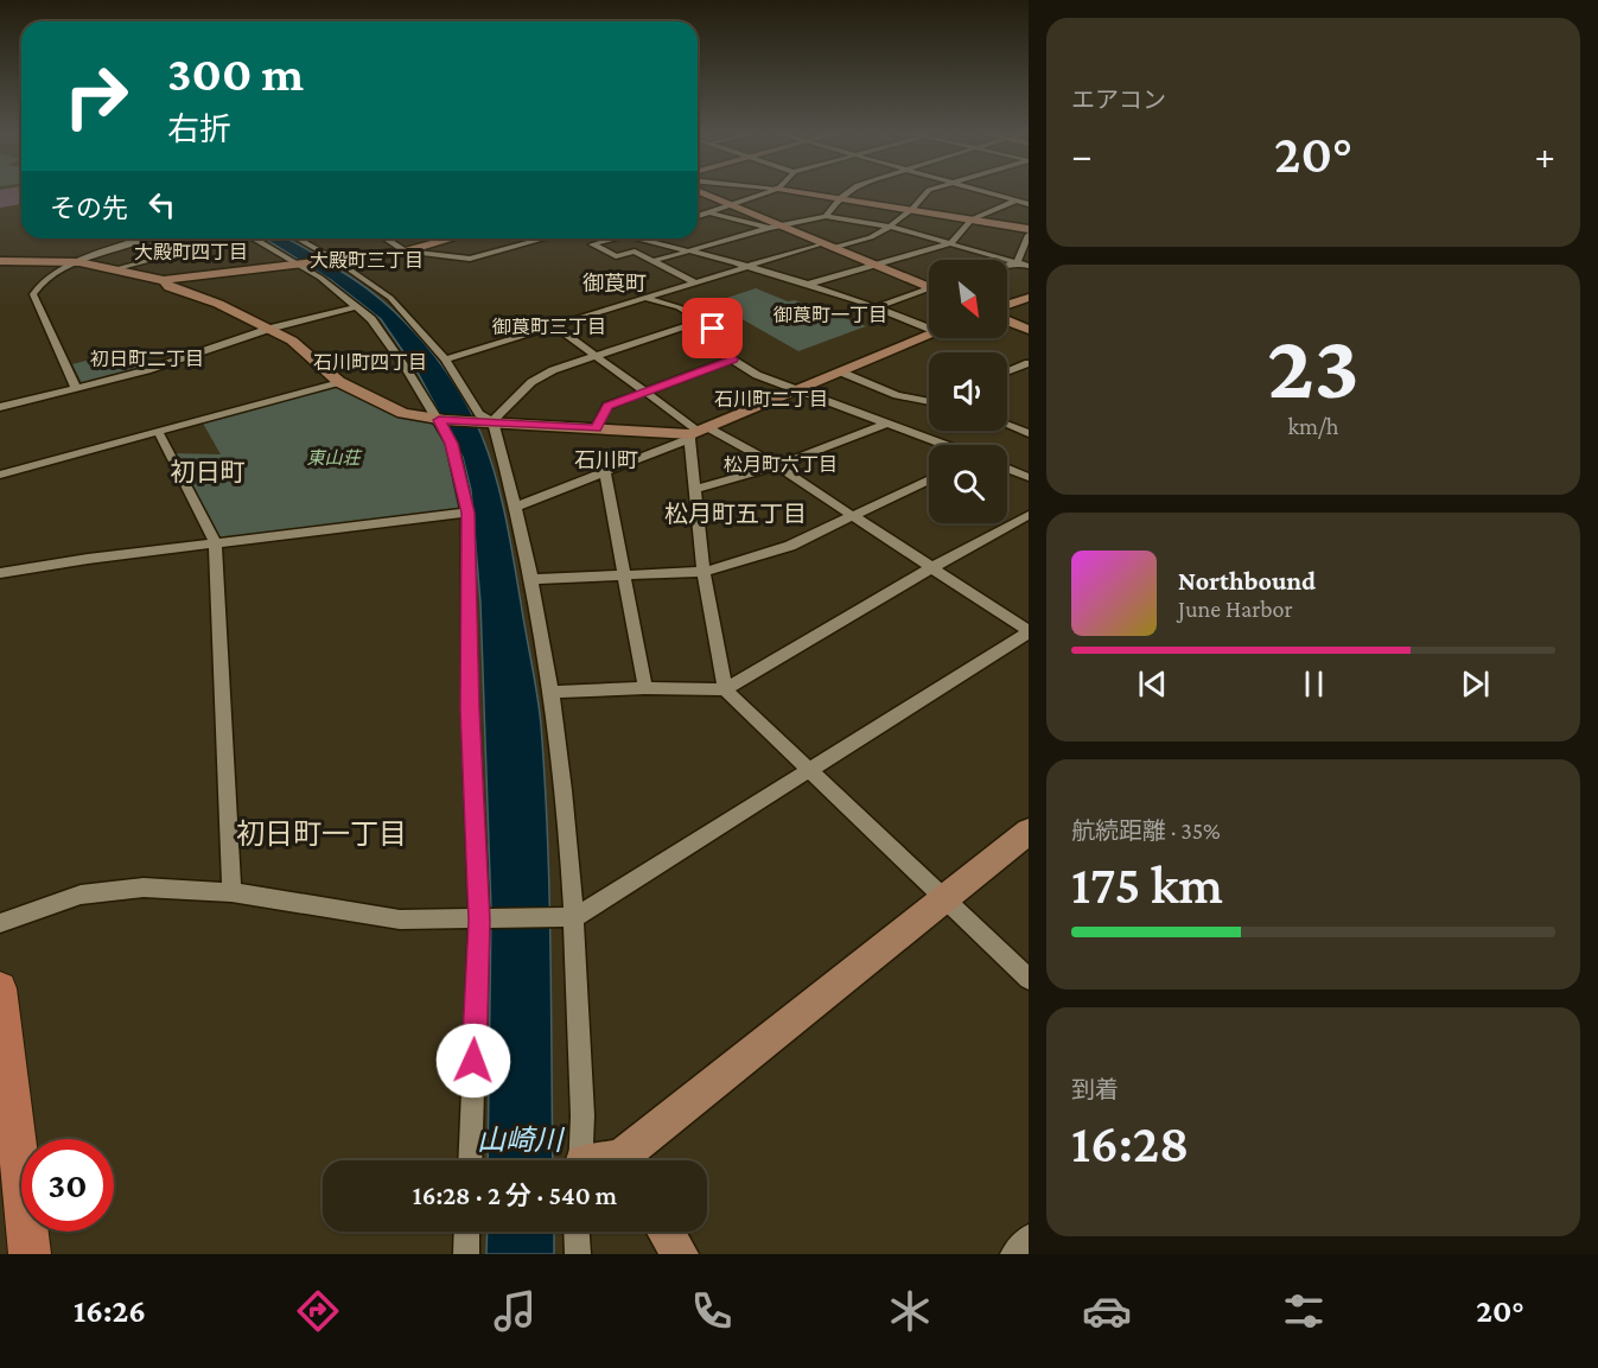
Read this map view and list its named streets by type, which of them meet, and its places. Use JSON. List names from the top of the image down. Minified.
{"districts":["大殿町四丁目","大殿町三丁目","御莨町","御莨町一丁目","御莨町三丁目","初日町二丁目","石川町四丁目","石川町二丁目","石川町","松月町六丁目","初日町","松月町五丁目","初日町一丁目"],"water":["山崎川"],"parks":["東山荘"],"north":"bottom right","page":{"tile":["エアコン",["23","km/h"],["航続距離 · 35%","175 km"],["到着","16:28"]],"turn":["300 m","右折"],"heat":["−","20°","+"],"then":"その先","song":["Northbound","June Harbor"],"limit":"30","trip":"16:28 · 2 分 · 540 m","tabs":["16:26","20°"]}}
